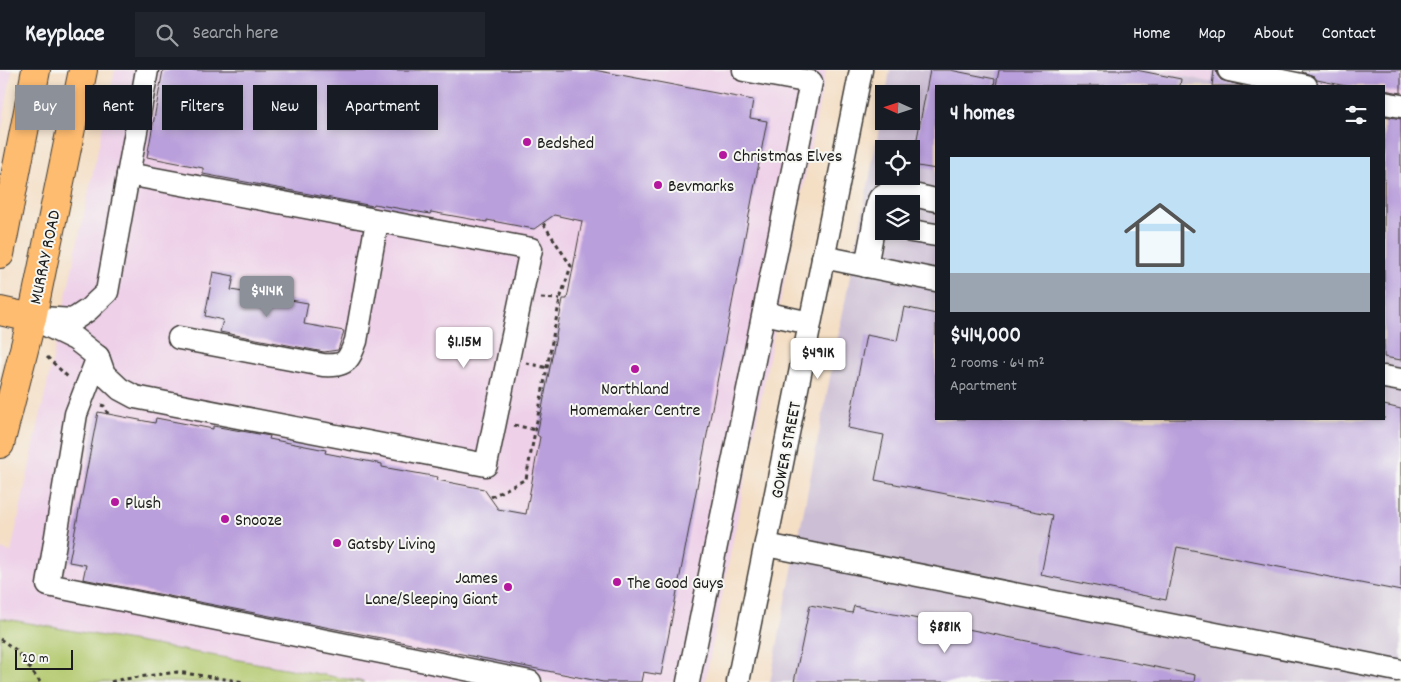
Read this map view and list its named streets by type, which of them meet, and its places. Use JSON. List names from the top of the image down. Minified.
{"streets":{"main road":["MURRAY ROAD"],"street":["GOWER STREET"]},"places":["Bedshed","Christmas Elves","Bevmarks","Northland Homemaker Centre","Plush","Snooze","Gatsby Living","The Good Guys","James Lane/Sleeping Giant"],"scale_bar":"20 m","north":"left","page":{"header":"Keyplace","search":"Search here","nav":["Home","Map","About","Contact"],"chip":["Buy","Rent","Filters","New","Apartment"],"heading":"4 homes","list":[{"name":"$414,000","note":"2 rooms · 64 m² · Apartment"}],"price":["$414K","$1.15M","$491K","$881K"],"scale":"20 m"}}
